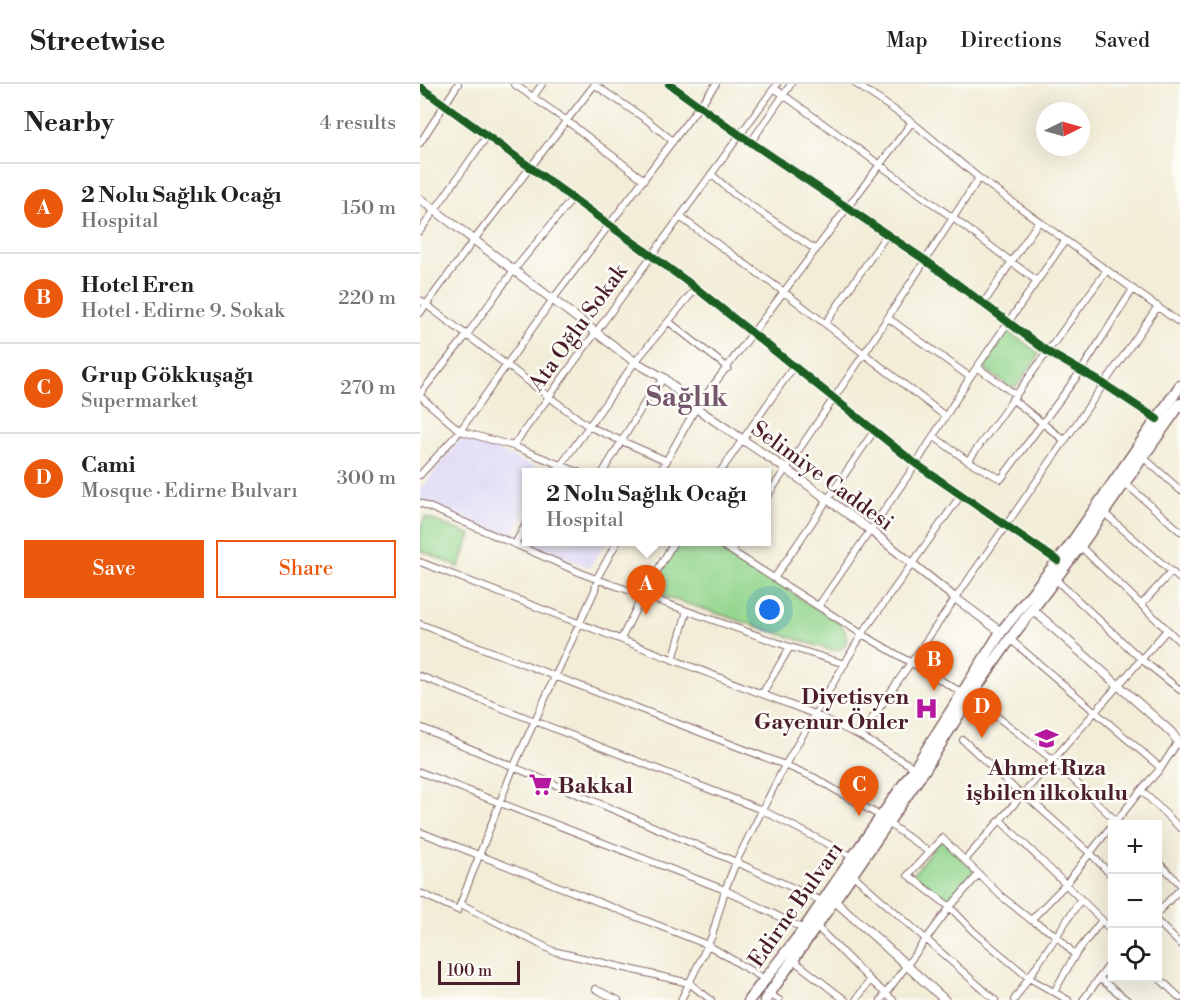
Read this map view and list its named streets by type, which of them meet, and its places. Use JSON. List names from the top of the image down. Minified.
{"streets":{"highway":["Edirne Bulvarı"],"street":["Ata Oğlu Sokak","Selimiye Caddesi"]},"crossings":[["Ata Oğlu Sokak","Selimiye Caddesi"],["Selimiye Caddesi","Edirne Bulvarı"]],"districts":["Sağlık"],"places":{"hospital":["Diyetisyen Gayenur Önler"],"school or university":["Ahmet Rıza işbilen ilkokulu"],"supermarket":["Bakkal"]},"scale_bar":"100 m","north":"right","page":{"header":"Streetwise","nav":["Map","Directions","Saved"],"heading":["Nearby","4 results"],"list":[{"mark":"A","name":"2 Nolu Sağlık Ocağı","note":"Hospital","value":"150 m"},{"mark":"B","name":"Hotel Eren","note":"Hotel · Edirne 9. Sokak","value":"220 m"},{"mark":"C","name":"Grup Gökkuşağı","note":"Supermarket","value":"270 m"},{"mark":"D","name":"Cami","note":"Mosque · Edirne Bulvarı","value":"300 m"}],"popup":["2 Nolu Sağlık Ocağı","Hospital"],"buttons":["Save","Share"],"pins":["A","B","D","C"],"map_buttons":["+","−"],"scale":"100 m"}}
